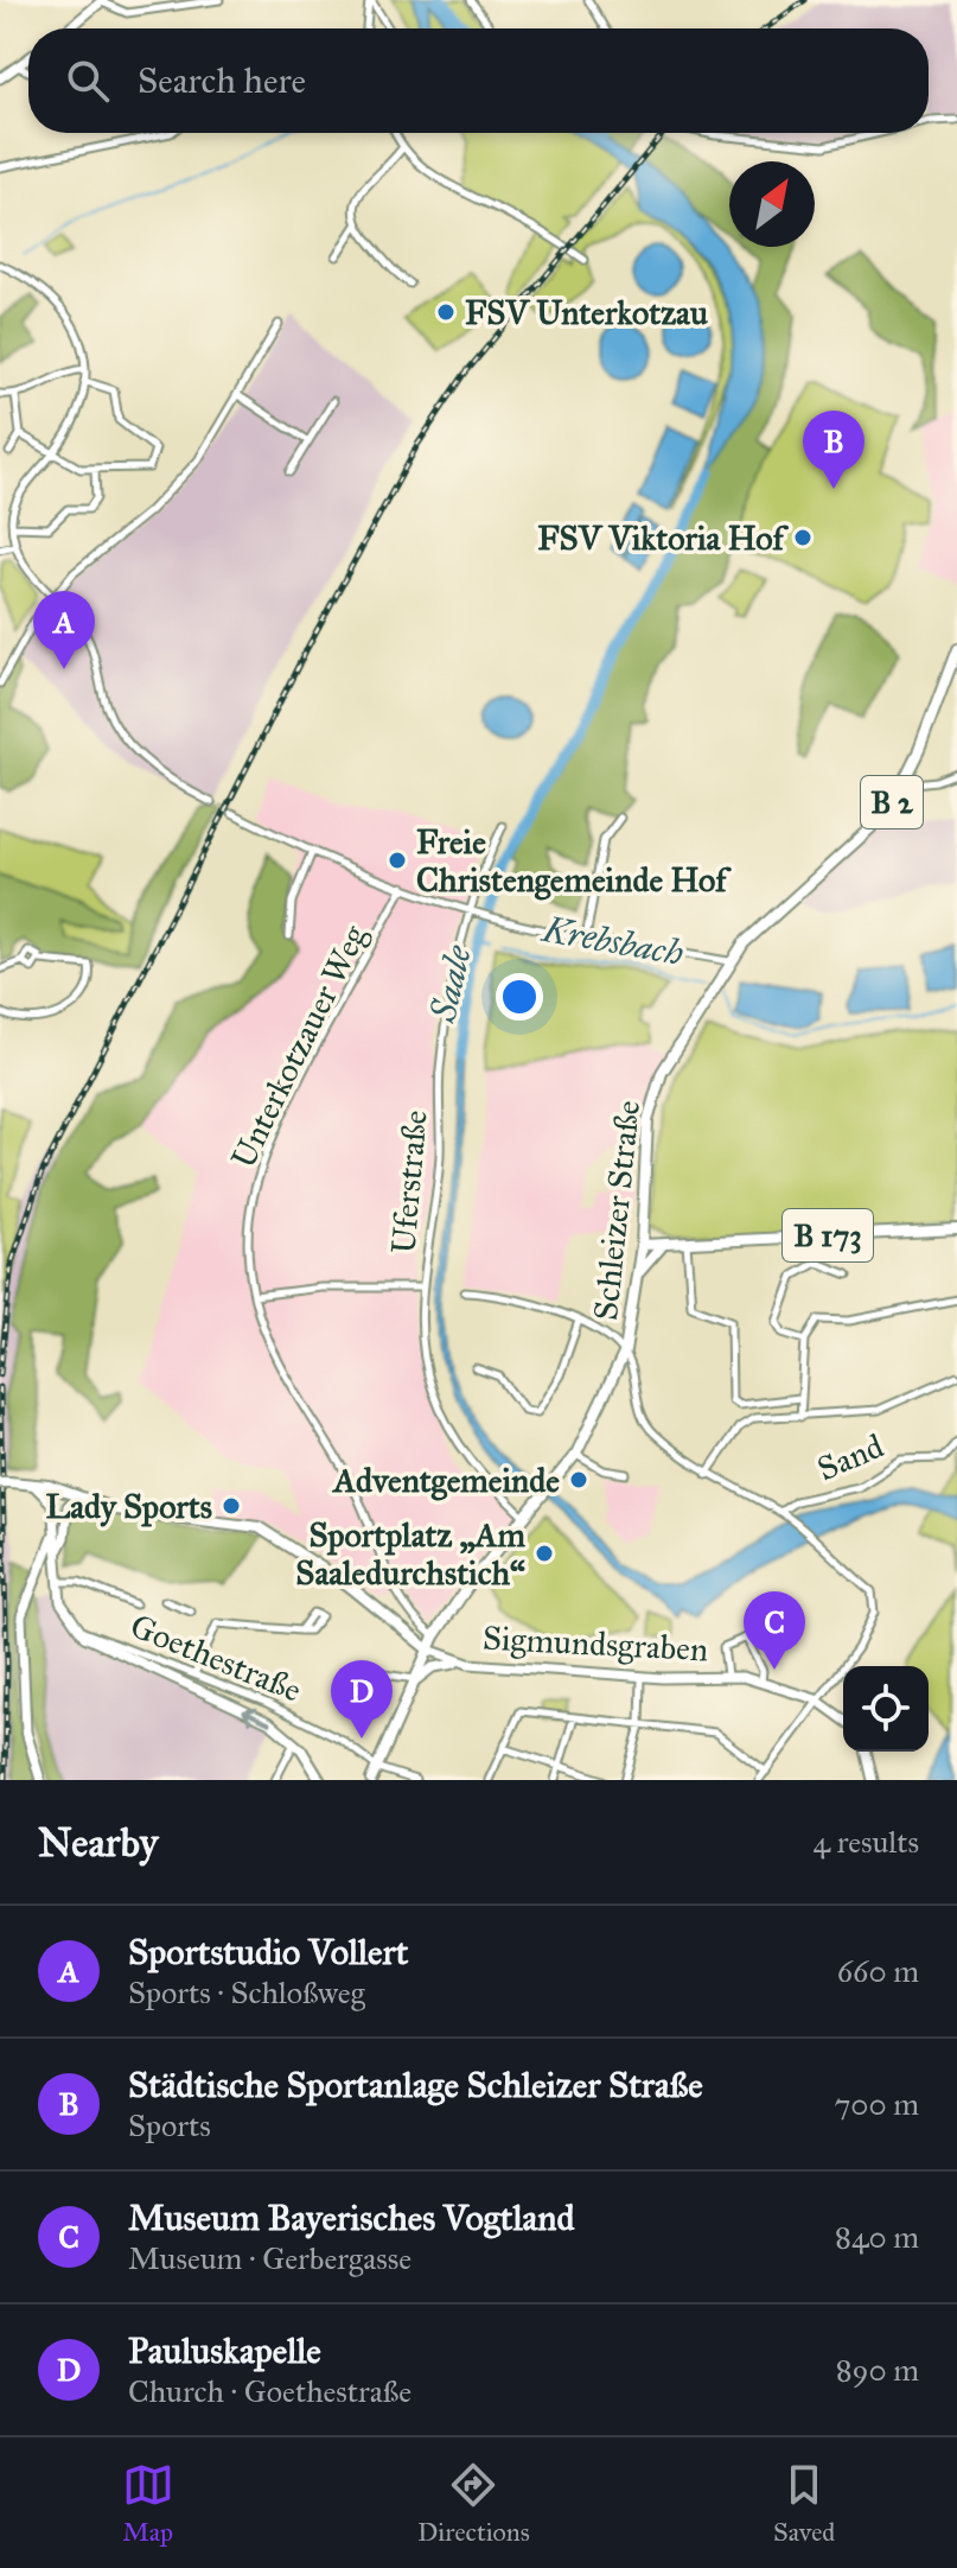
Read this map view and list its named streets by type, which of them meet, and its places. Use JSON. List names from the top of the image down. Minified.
{"streets":{"main road":["B 2","Schleizer Straße","B 173"],"street":["Unterkotzauer Weg","Uferstraße","Sand","Sigmundsgraben","Goethestraße"]},"crossings":[["B 2","Unterkotzauer Weg"],["B 2","Uferstraße"],["B 2","Schleizer Straße"],["B 2","Sigmundsgraben"],["B 2","Goethestraße"],["Schleizer Straße","B 173"],["Schleizer Straße","Sand"],["Schleizer Straße","Sigmundsgraben"]],"water":["Krebsbach","Saale"],"places":["FSV Unterkotzau","FSV Viktoria Hof","Freie Christengemeinde Hof","Adventgemeinde","Lady Sports","Sportplatz „Am Saaledurchstich“"],"north":"top right","page":{"search":"Search here","pins":["B","A","C","D"],"heading":["Nearby","4 results"],"list":[{"mark":"A","name":"Sportstudio Vollert","note":"Sports · Schloßweg","value":"660 m"},{"mark":"B","name":"Städtische Sportanlage Schleizer Straße","note":"Sports","value":"700 m"},{"mark":"C","name":"Museum Bayerisches Vogtland","note":"Museum · Gerbergasse","value":"840 m"},{"mark":"D","name":"Pauluskapelle","note":"Church · Goethestraße","value":"890 m"}],"nav":["Map","Directions","Saved"]}}
